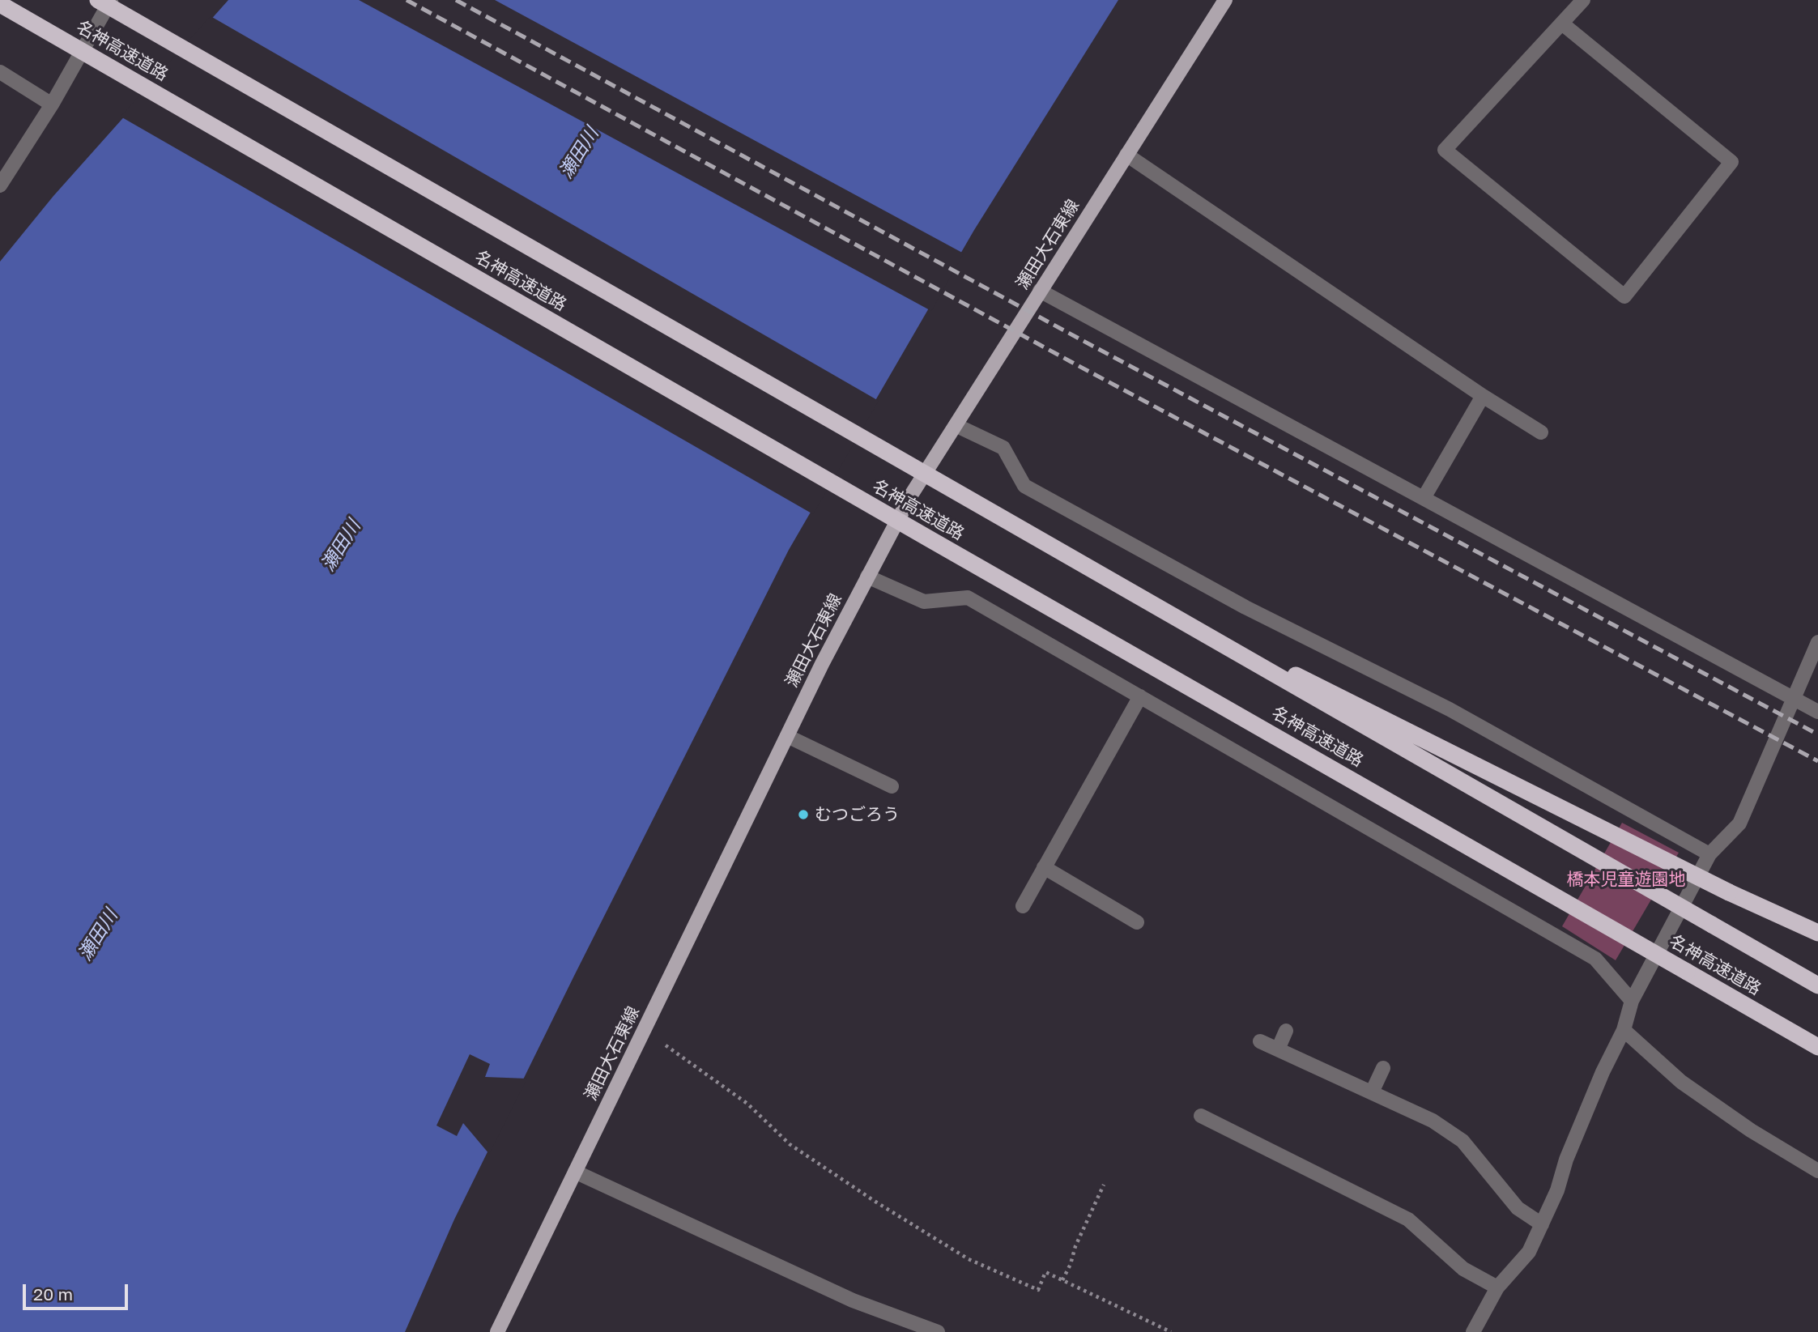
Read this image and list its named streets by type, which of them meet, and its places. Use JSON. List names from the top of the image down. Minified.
{"streets":{"highway":["名神高速道路"],"main road":["瀬田大石東線"]},"water":["瀬田川"],"parks":["橋本児童遊園地"],"places":["むつごろう"],"scale_bar":"20 m"}
